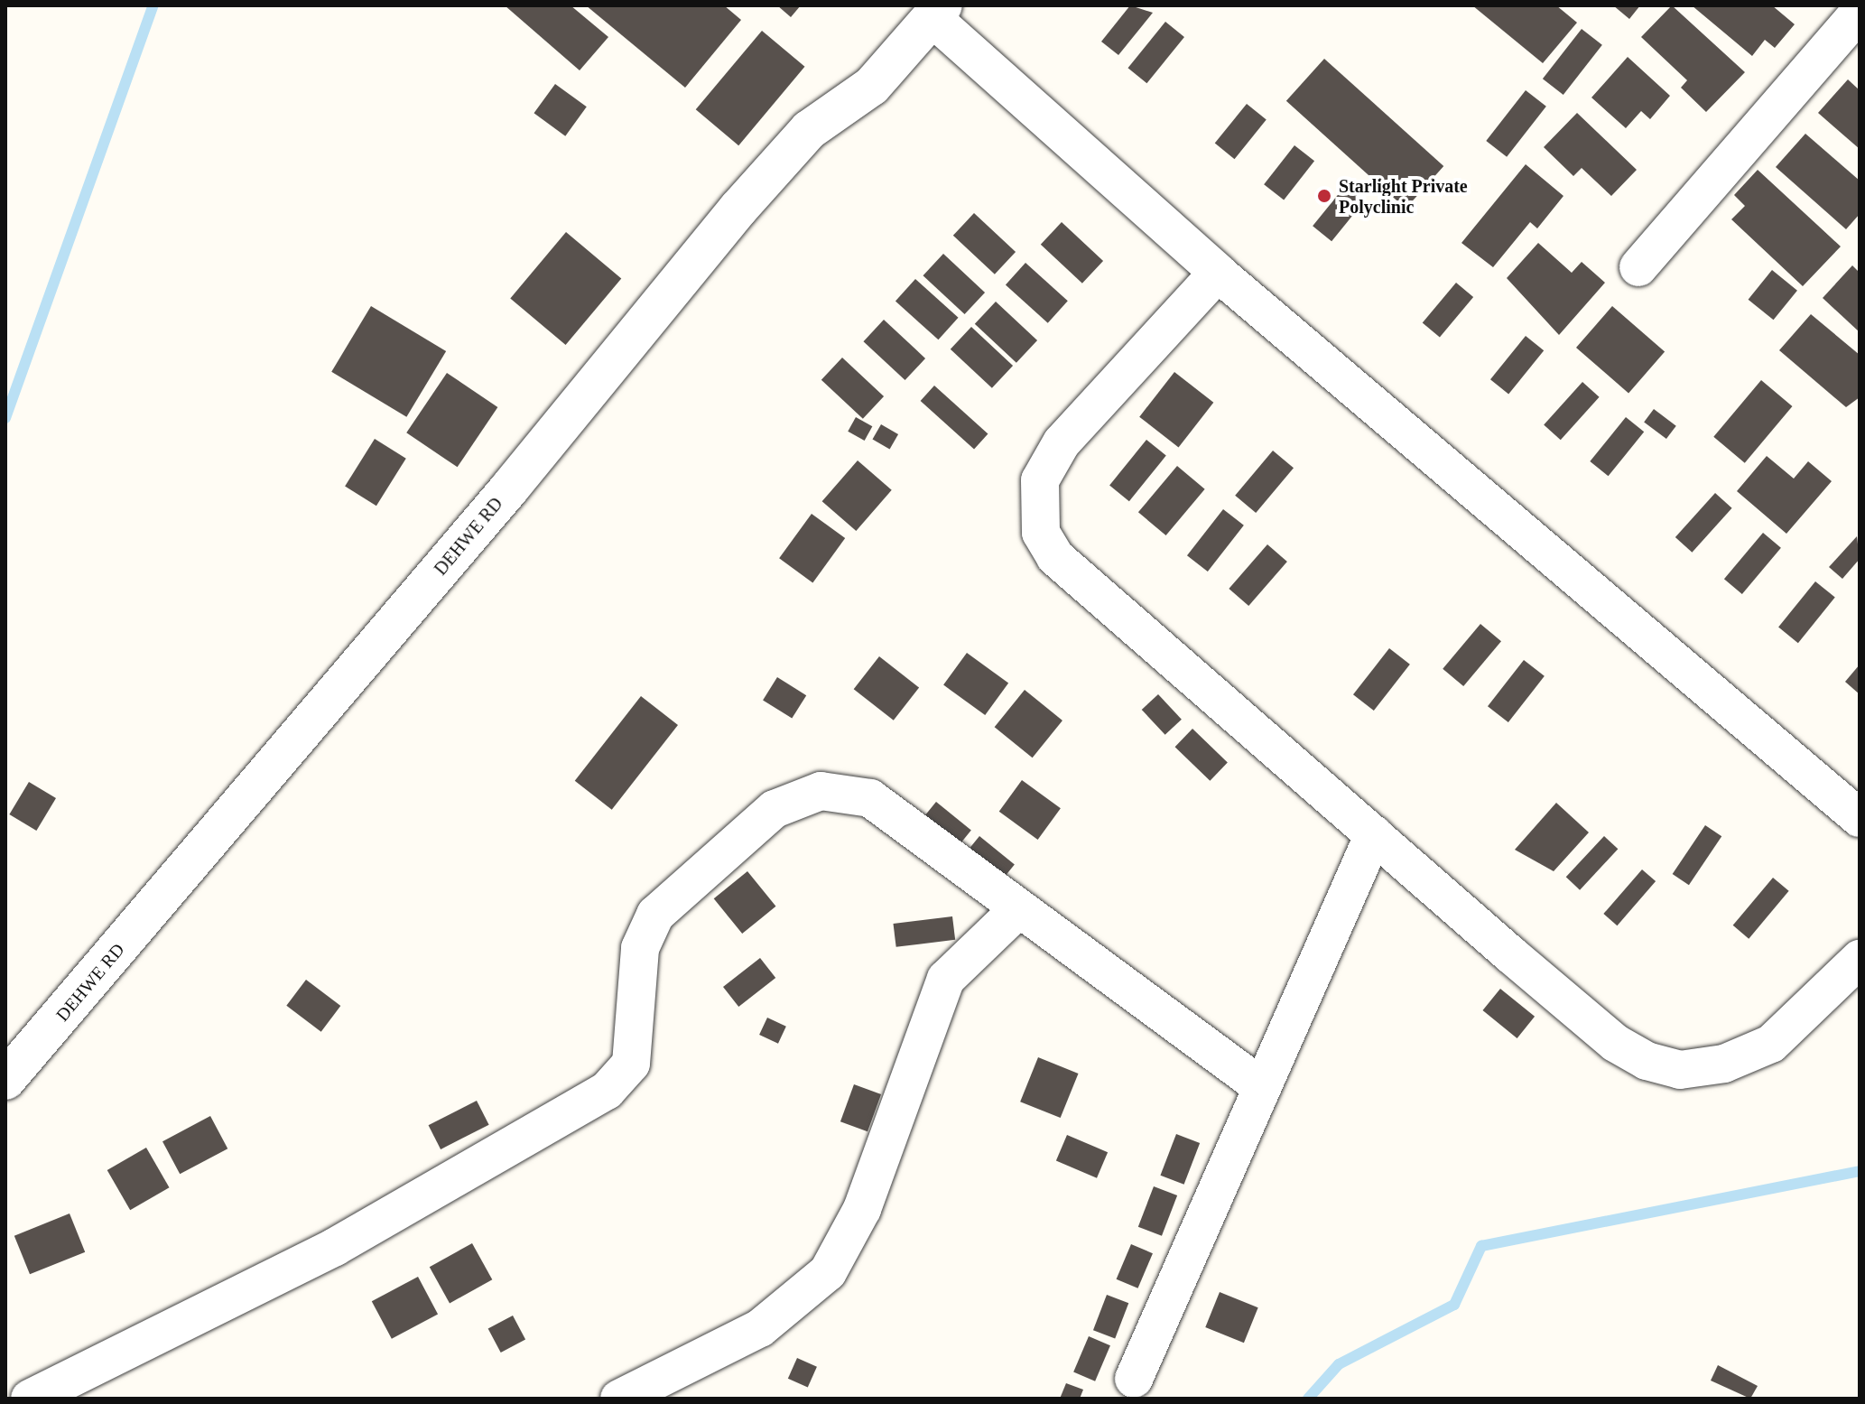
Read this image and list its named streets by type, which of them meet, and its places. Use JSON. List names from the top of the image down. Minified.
{"streets":{"street":["DEHWE RD"]},"places":["Starlight Private Polyclinic"]}
